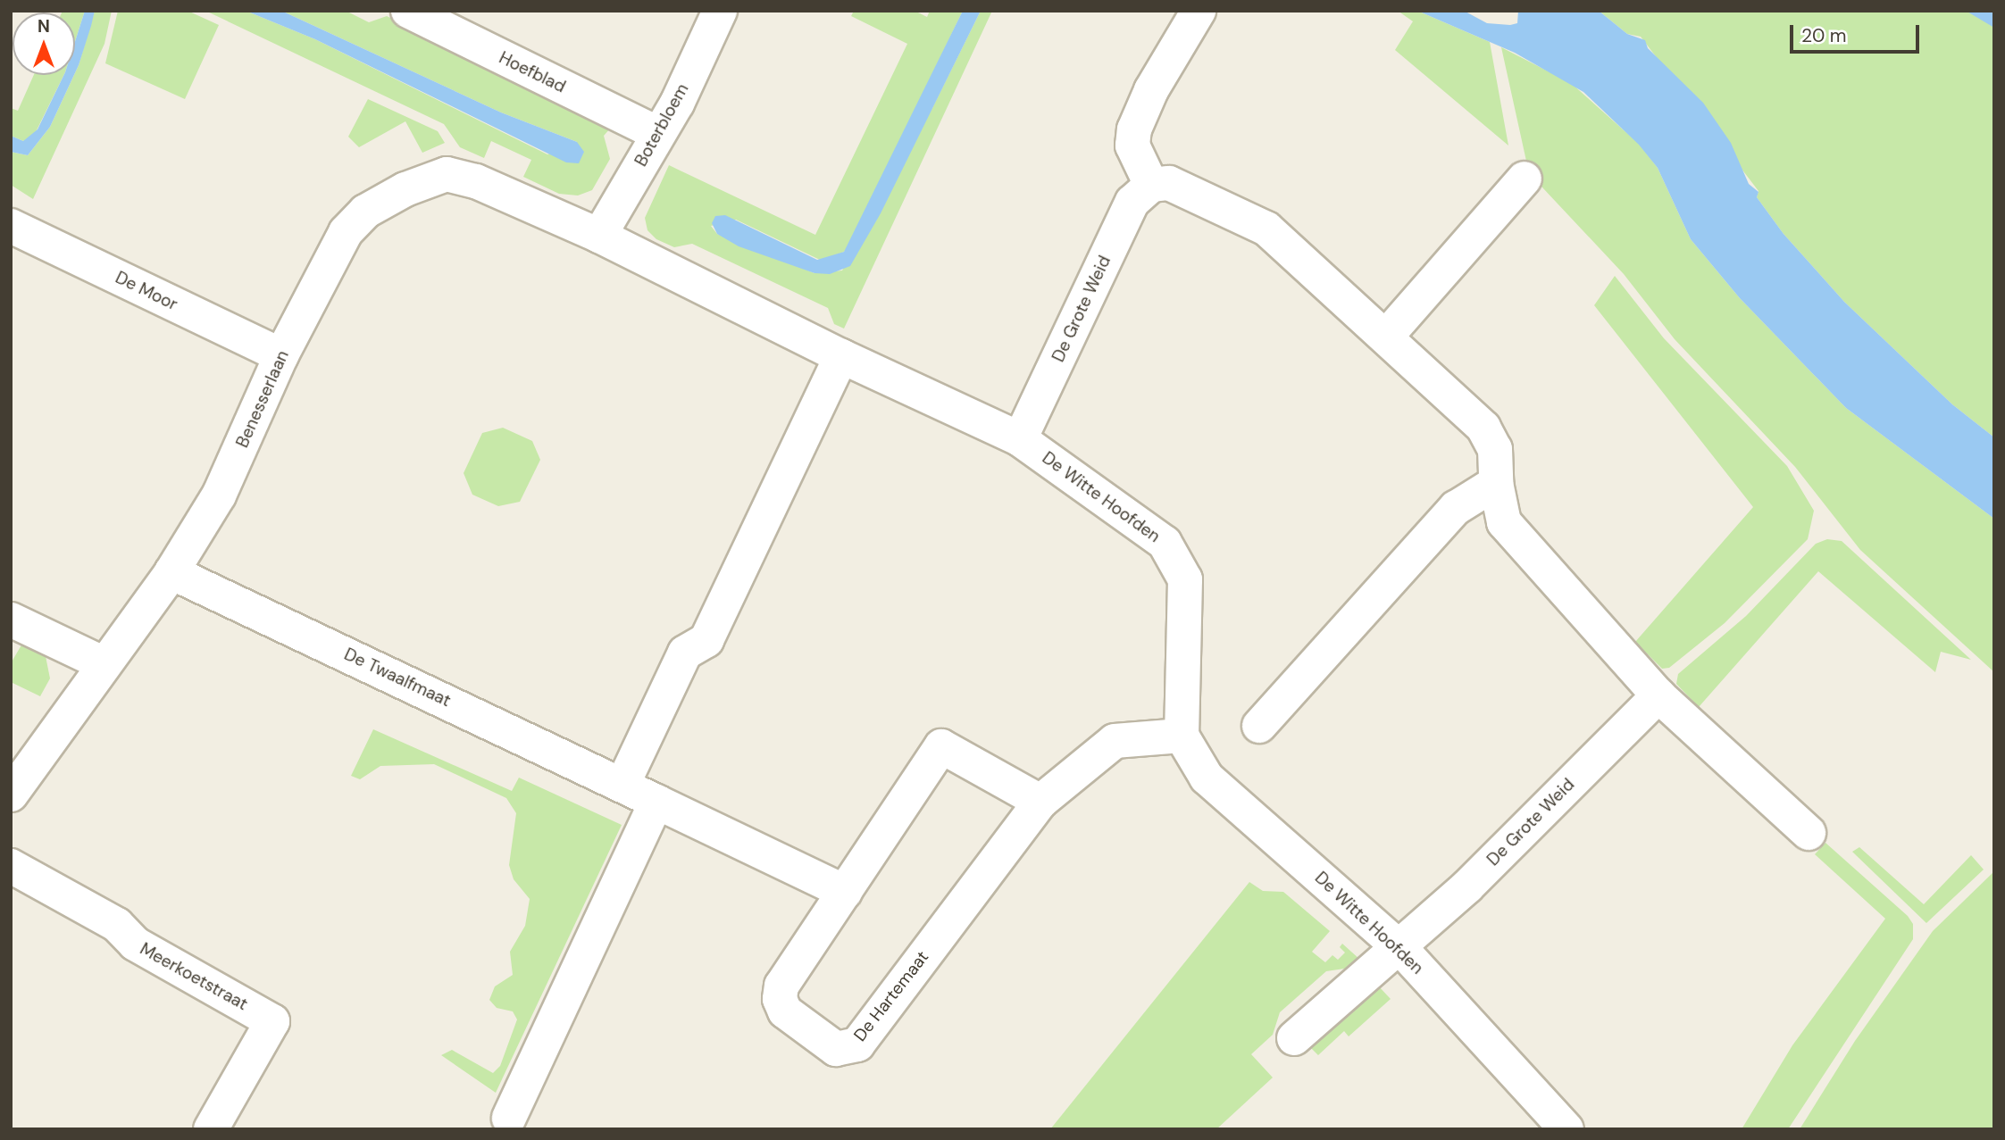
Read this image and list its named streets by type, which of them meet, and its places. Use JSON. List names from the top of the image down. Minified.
{"streets":{"street":["Hoefblad","Boterbloem","De Moor","De Grote Weid","Benesserlaan","De Witte Hoofden","De Twaalfmaat","Meerkoetstraat","De Hartemaat"]},"crossings":[["Hoefblad","Boterbloem"],["Boterbloem","Benesserlaan"],["Boterbloem","De Witte Hoofden"],["De Moor","Benesserlaan"],["De Grote Weid","De Witte Hoofden"],["Benesserlaan","De Witte Hoofden"],["Benesserlaan","De Twaalfmaat"],["De Witte Hoofden","De Hartemaat"]],"scale_bar":"20 m","north":"top"}
